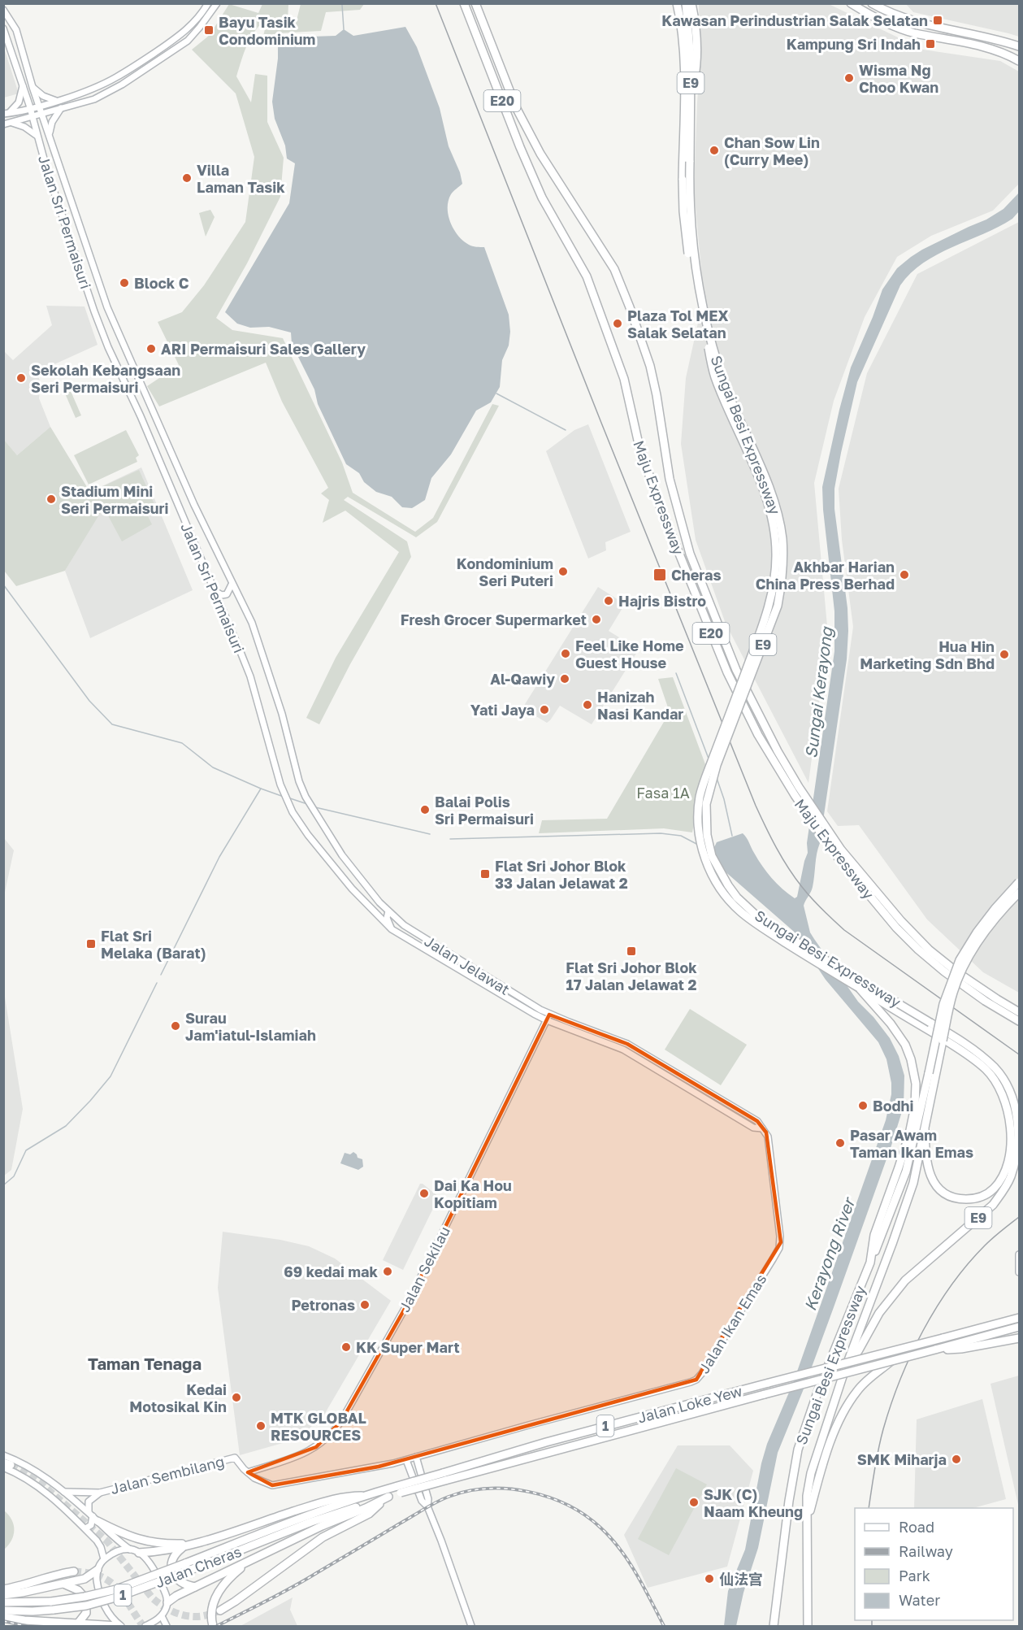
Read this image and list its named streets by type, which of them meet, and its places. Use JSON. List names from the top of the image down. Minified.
{"streets":{"highway":["E9","E20","Sungai Besi Expressway","Maju Expressway","Jalan Loke Yew","1","Jalan Cheras"],"street":["Jalan Sri Permaisuri","Jalan Jelawat","Jalan Sekilau","Jalan Ikan Emas","Jalan Sembilang"]},"crossings":[["Jalan Sri Permaisuri","Jalan Jelawat"],["Jalan Jelawat","Jalan Sekilau"],["Jalan Sekilau","Jalan Ikan Emas"],["Jalan Ikan Emas","Jalan Sembilang"],["Jalan Loke Yew","Jalan Cheras"]],"districts":["Taman Tenaga"],"water":["Sungai Kerayong","Kerayong River"],"parks":["Fasa 1A"],"places":{"transit":["Kawasan Perindustrian Salak Selatan","Bayu Tasik Condominium","Kampung Sri Indah","Cheras","Flat Sri Johor Blok 33 Jalan Jelawat 2","Flat Sri Melaka (Barat)","Flat Sri Johor Blok 17 Jalan Jelawat 2"],"other":["Wisma Ng Choo Kwan","Chan Sow Lin (Curry Mee)","Villa Laman Tasik","Block C","Plaza Tol MEX Salak Selatan","ARI Permaisuri Sales Gallery","Sekolah Kebangsaan Seri Permaisuri","Stadium Mini Seri Permaisuri","Kondominium Seri Puteri","Akhbar Harian China Press Berhad","Hajris Bistro","Fresh Grocer Supermarket","Feel Like Home Guest House","Hua Hin Marketing Sdn Bhd","Al-Qawiy","Hanizah Nasi Kandar","Yati Jaya","Balai Polis Sri Permaisuri","Surau Jam'iatul-Islamiah","Bodhi","Pasar Awam Taman Ikan Emas","Dai Ka Hou Kopitiam","69 kedai mak","Petronas","KK Super Mart","Kedai Motosikal Kin","MTK GLOBAL RESOURCES","SMK Miharja","SJK (C) Naam Kheung","仙法宫"]},"legend":["Road","Railway","Park","Water"]}
